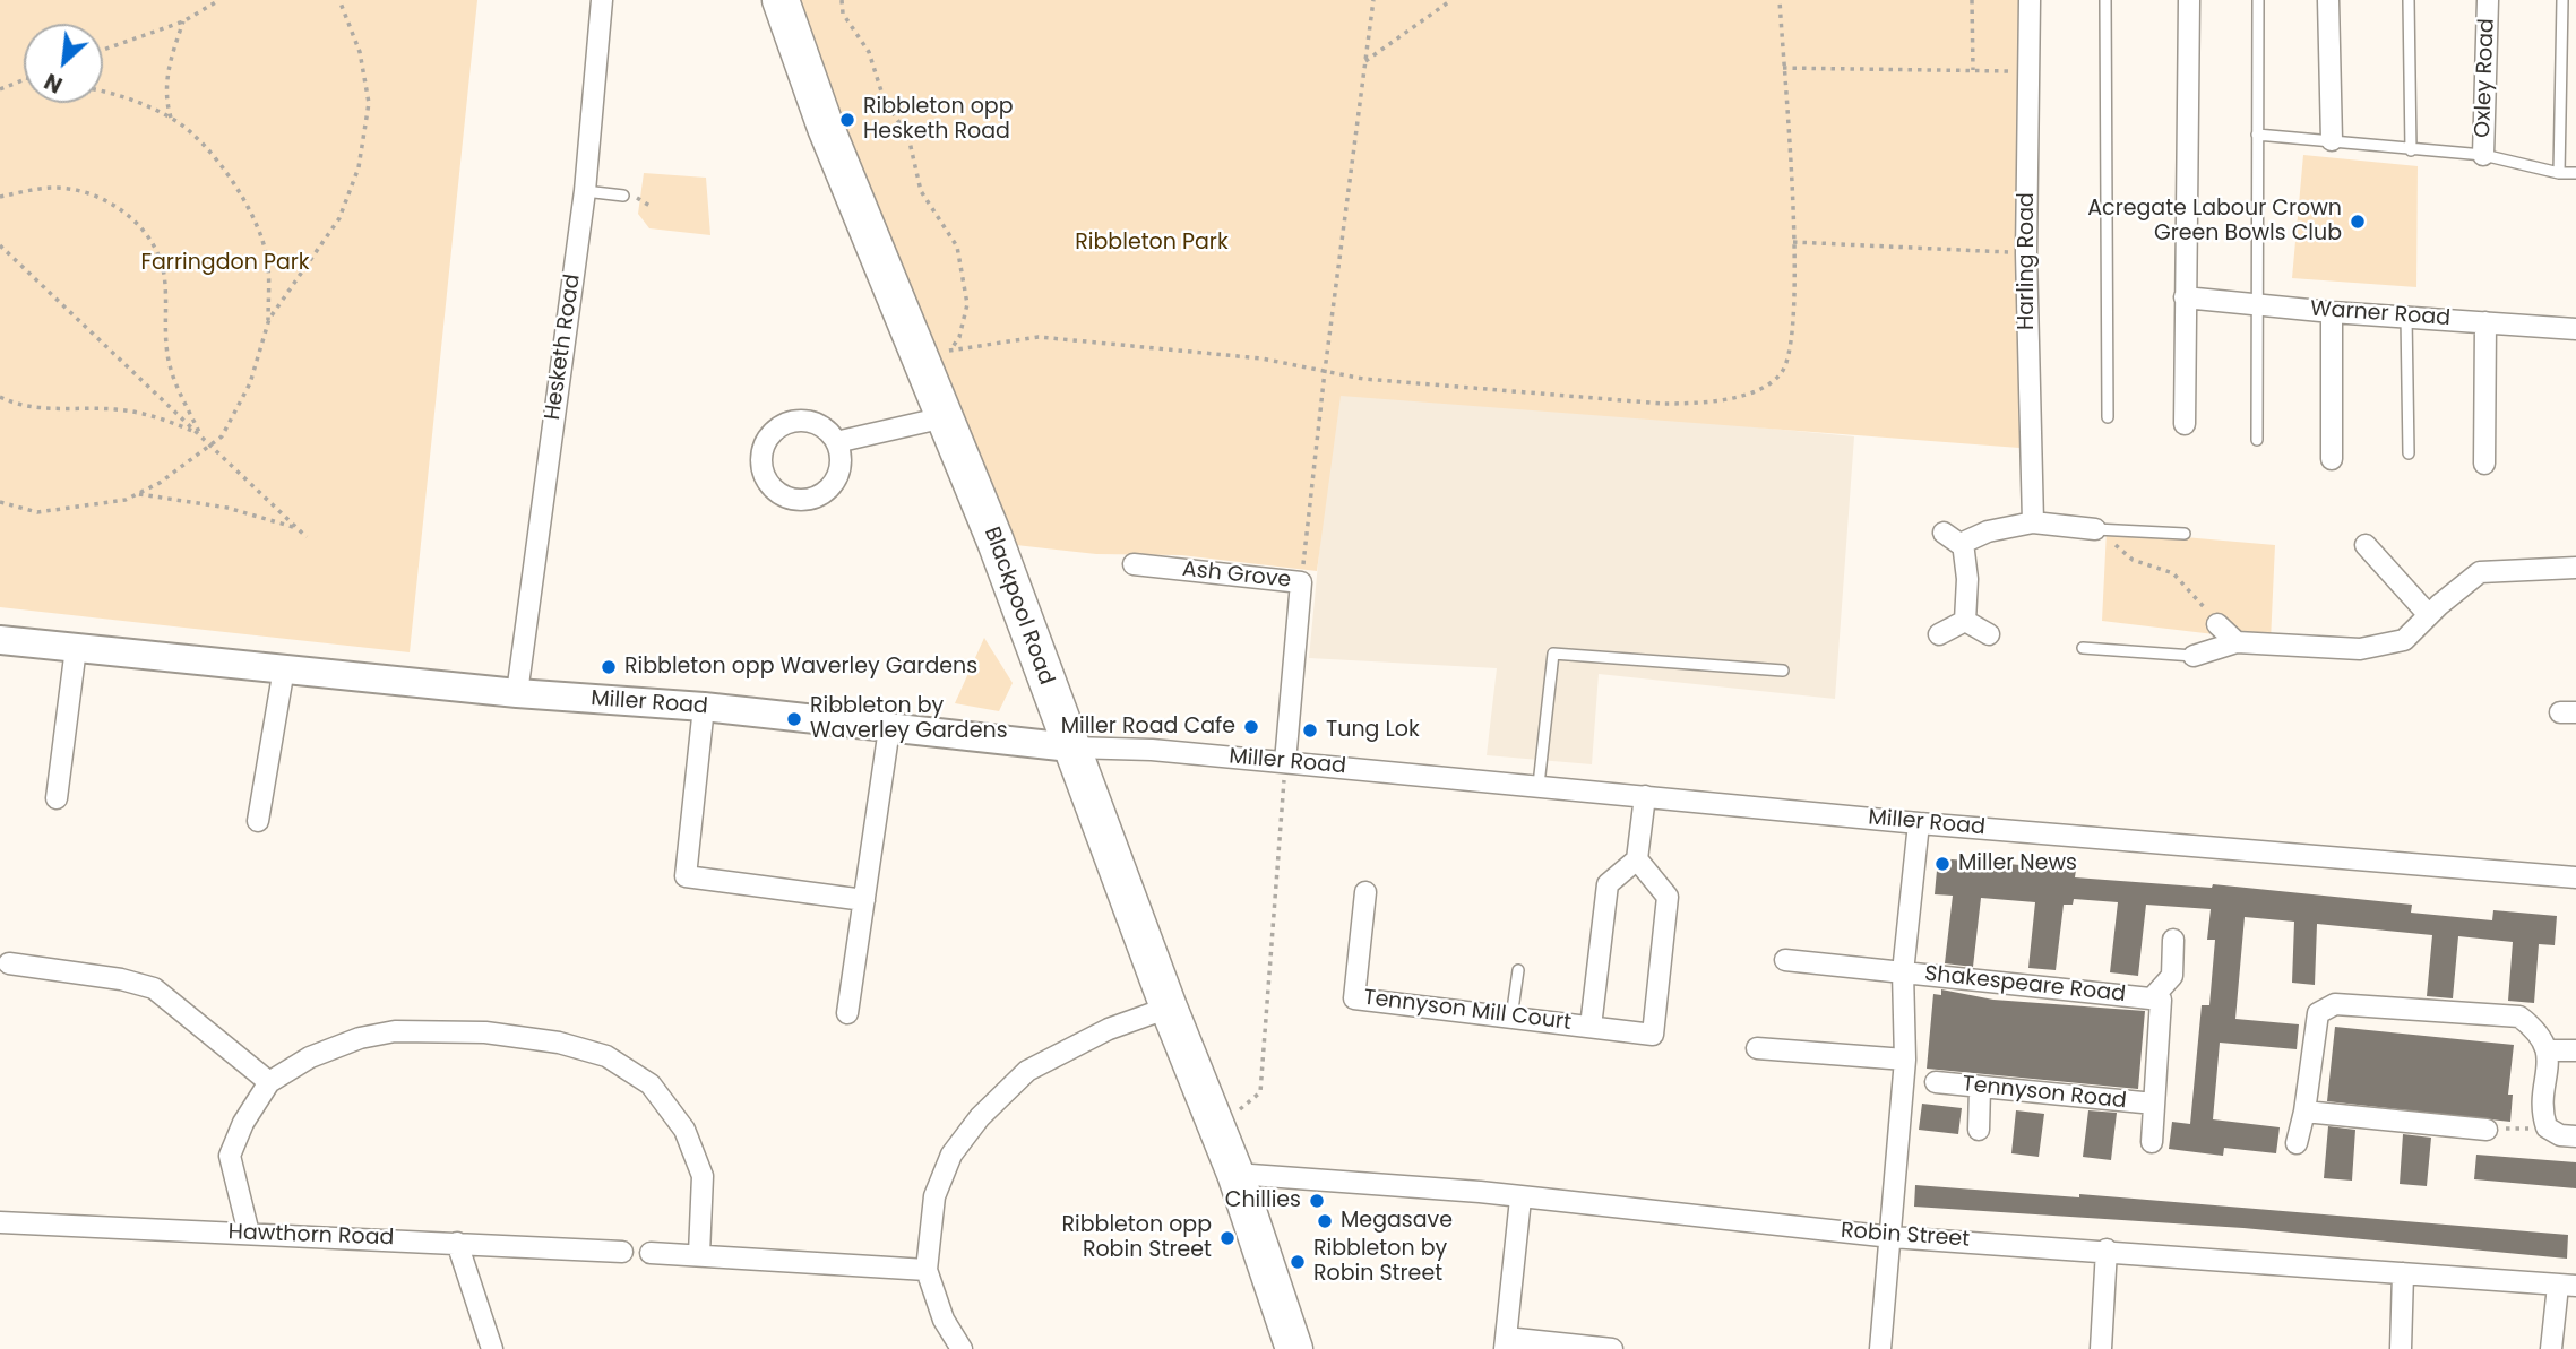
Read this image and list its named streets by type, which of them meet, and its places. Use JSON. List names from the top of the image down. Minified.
{"streets":{"highway":["Blackpool Road"],"street":["Oxley Road","Harling Road","Warner Road","Hesketh Road","Ash Grove","Miller Road","Shakespeare Road","Tennyson Mill Court","Tennyson Road","Hawthorn Road","Robin Street"]},"crossings":[["Hesketh Road","Miller Road"],["Ash Grove","Miller Road"],["Blackpool Road","Miller Road"],["Blackpool Road","Robin Street"],["Shakespeare Road","Tennyson Road"]],"parks":["Ribbleton Park","Farringdon Park"],"places":["Ribbleton opp Hesketh Road","Acregate Labour Crown Green Bowls Club","Ribbleton opp Waverley Gardens","Ribbleton by Waverley Gardens","Miller Road Cafe","Tung Lok","Miller News","Chillies","Megasave","Ribbleton opp Robin Street","Ribbleton by Robin Street"],"north":"bottom left"}
